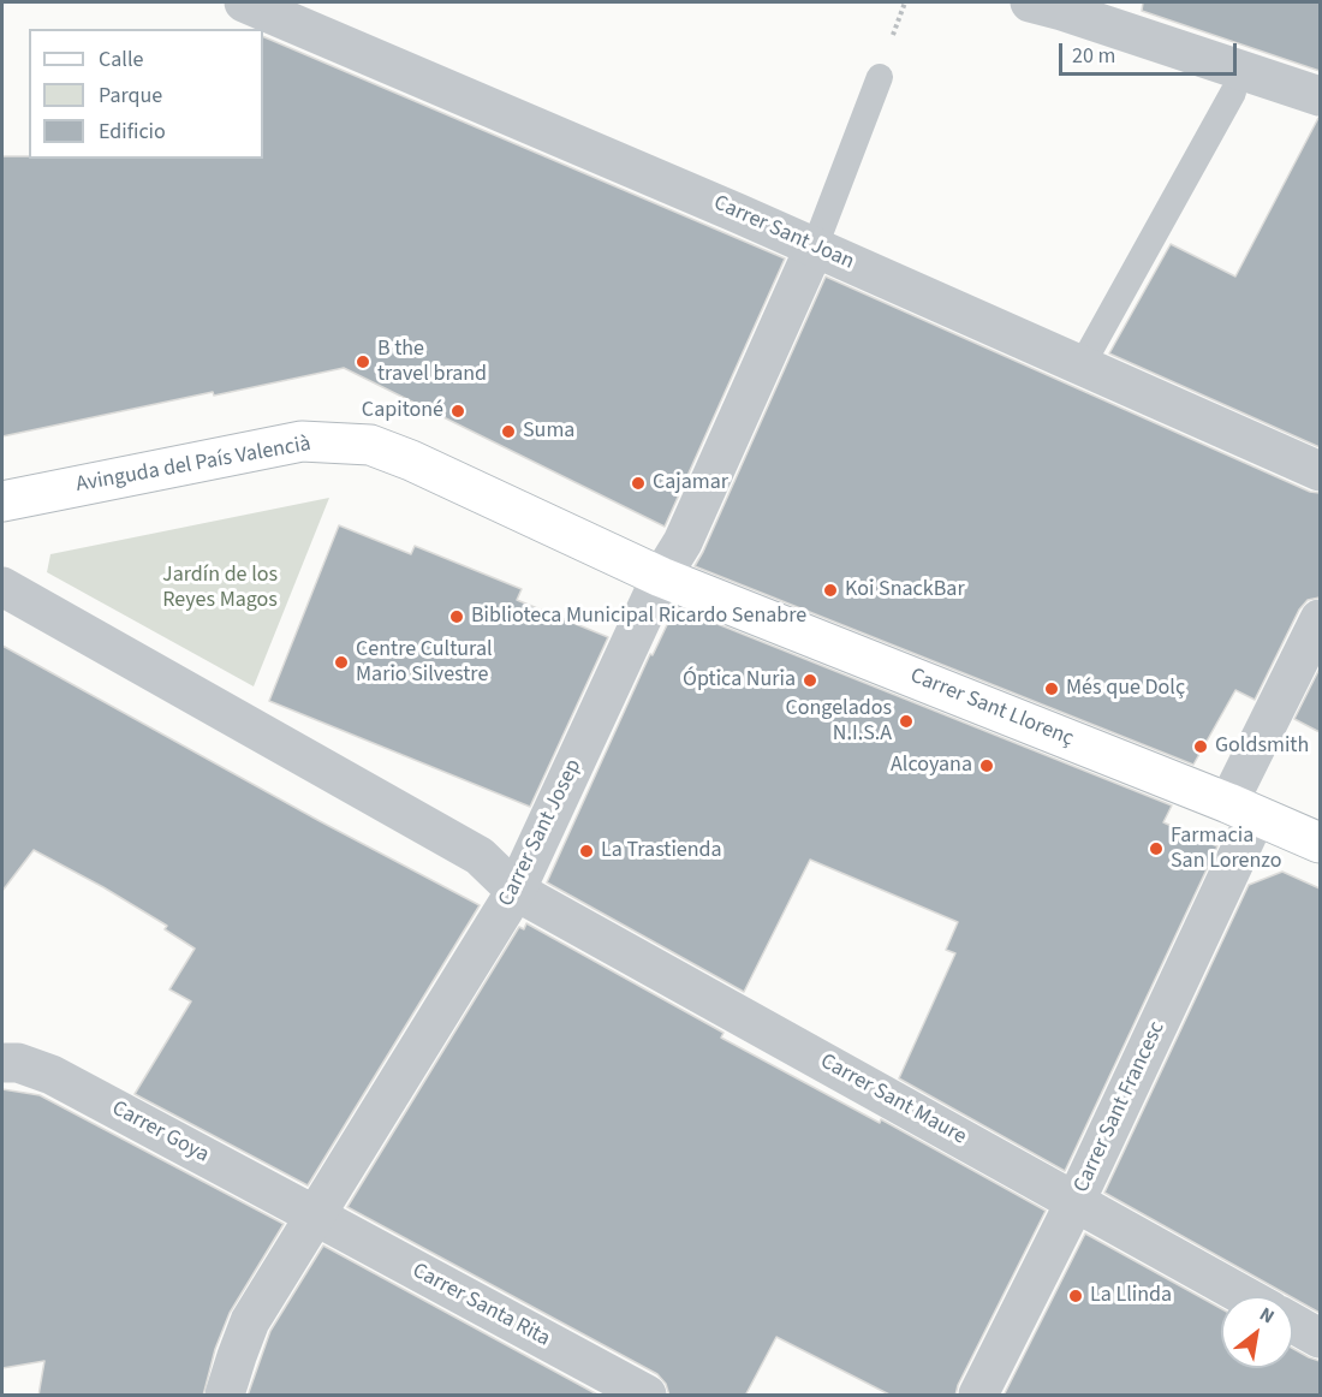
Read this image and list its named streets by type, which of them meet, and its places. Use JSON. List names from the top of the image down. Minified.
{"streets":{"main road":["Avinguda del País Valencià","Carrer Sant Llorenç"],"street":["Carrer Sant Joan","Carrer Sant Josep","Carrer Sant Maure","Carrer Sant Francesc","Carrer Goya","Carrer Santa Rita"]},"crossings":[["Carrer Sant Joan","Carrer Sant Josep"],["Avinguda del País Valencià","Carrer Sant Llorenç"],["Avinguda del País Valencià","Carrer Sant Josep"],["Carrer Sant Llorenç","Carrer Sant Josep"],["Carrer Sant Llorenç","Carrer Sant Francesc"],["Carrer Sant Josep","Carrer Sant Maure"],["Carrer Sant Josep","Carrer Goya"],["Carrer Sant Josep","Carrer Santa Rita"],["Carrer Sant Maure","Carrer Sant Francesc"],["Carrer Goya","Carrer Santa Rita"]],"parks":["Jardín de los Reyes Magos"],"places":["B the travel brand","Capitoné","Suma","Cajamar","Koi SnackBar","Biblioteca Municipal Ricardo Senabre","Centre Cultural Mario Silvestre","Óptica Nuria","Més que Dolç","Congelados N.I.S.A","Goldsmith","Alcoyana","Farmacia San Lorenzo","La Trastienda","La Llinda"],"legend":["Calle","Parque","Edificio"],"scale_bar":"20 m","north":"top right"}
